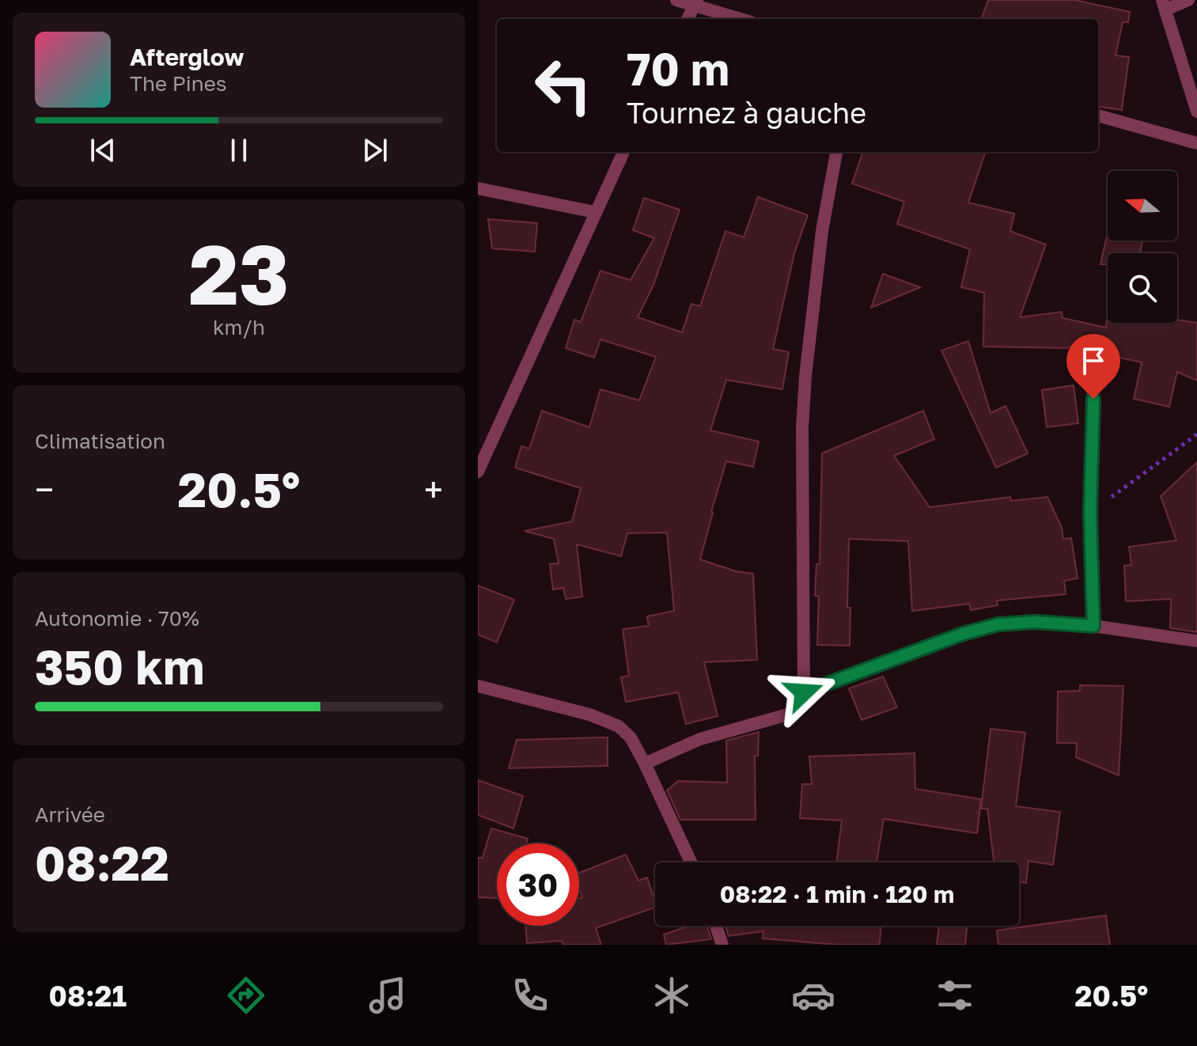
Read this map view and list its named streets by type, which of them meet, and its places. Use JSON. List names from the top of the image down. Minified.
{"north":"left","page":{"turn":["70 m","Tournez à gauche"],"song":["Afterglow","The Pines"],"tile":[["23","km/h"],"Climatisation",["Autonomie · 70%","350 km"],["Arrivée","08:22"]],"heat":["−","20.5°","+"],"limit":"30","trip":"08:22 · 1 min · 120 m","tabs":["08:21","20.5°"]}}
